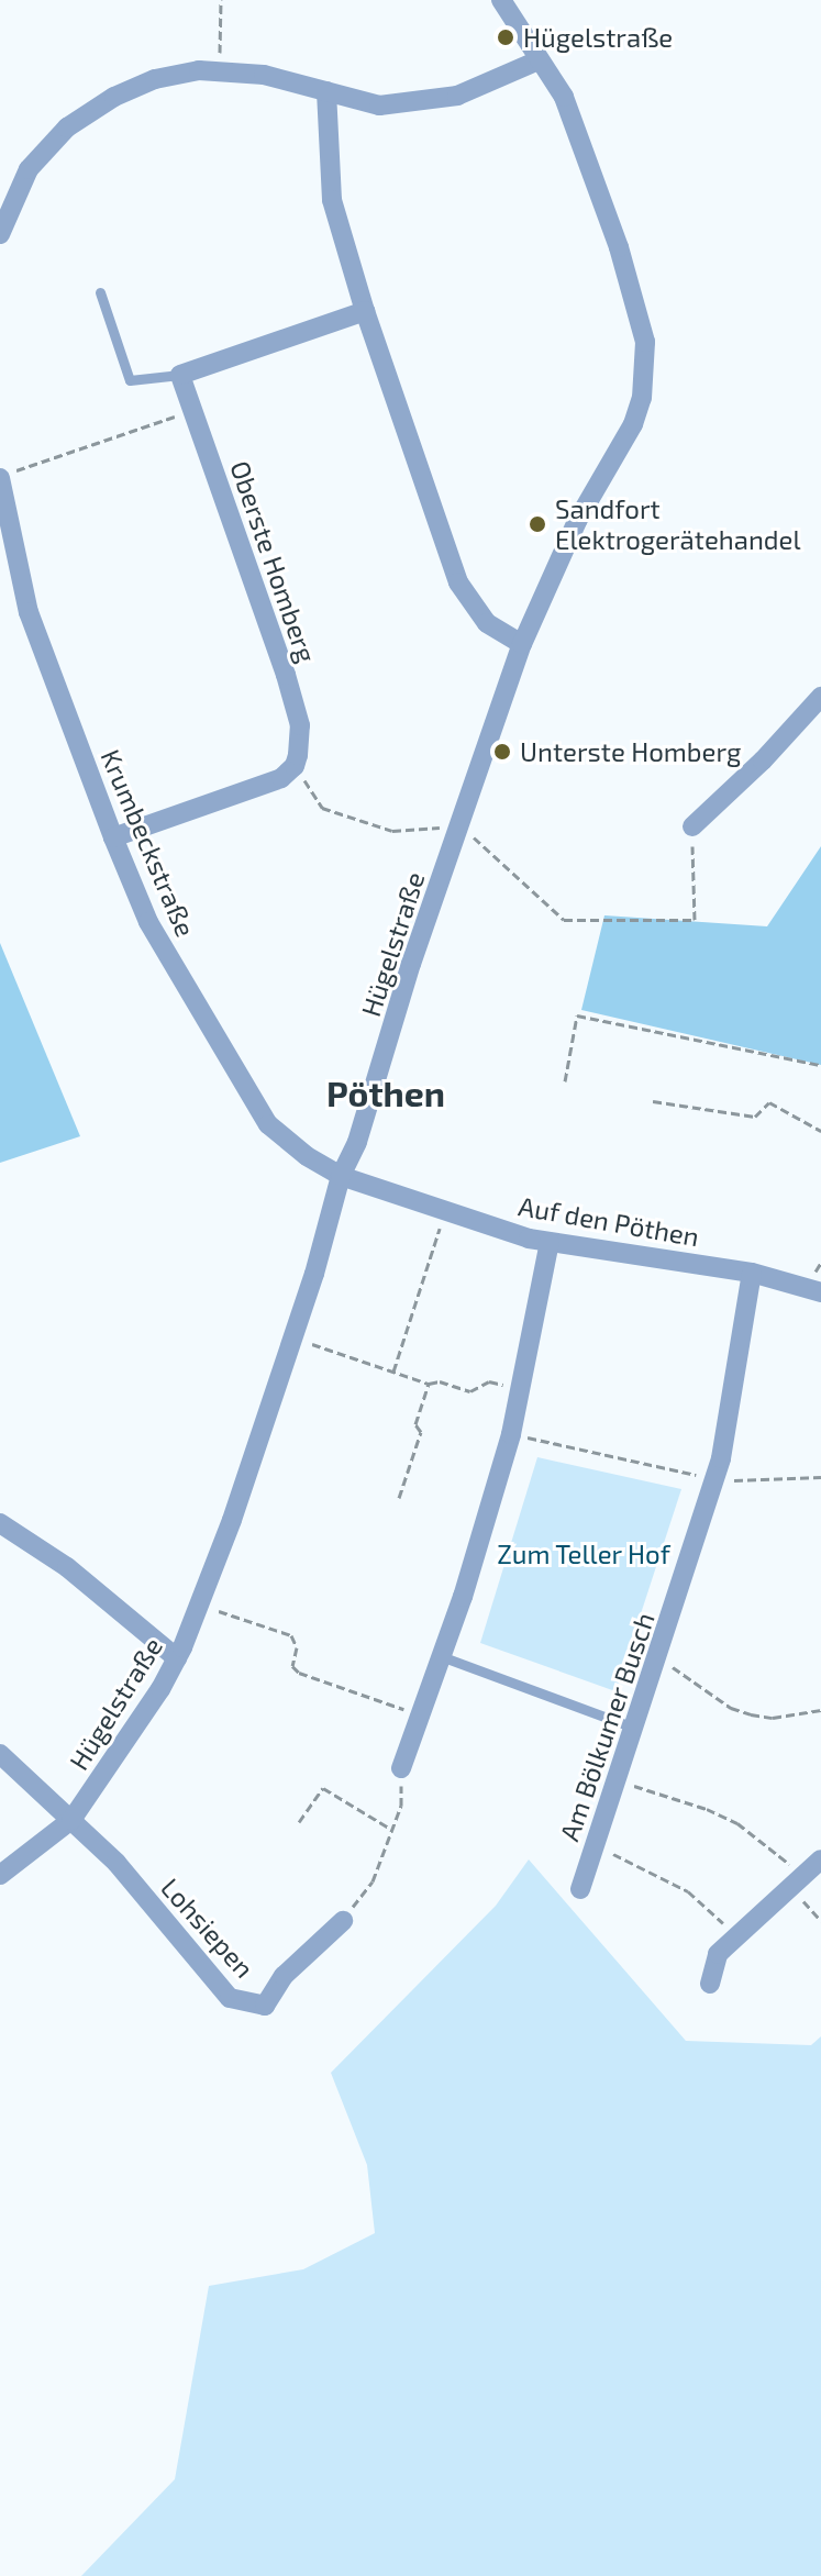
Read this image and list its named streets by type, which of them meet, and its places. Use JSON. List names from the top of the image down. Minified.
{"streets":{"street":["Oberste Homberg","Krumbeckstraße","Hügelstraße","Auf den Pöthen","Am Bölkumer Busch","Lohsiepen"]},"crossings":[["Krumbeckstraße","Hügelstraße"],["Krumbeckstraße","Auf den Pöthen"],["Hügelstraße","Auf den Pöthen"],["Hügelstraße","Lohsiepen"],["Auf den Pöthen","Am Bölkumer Busch"]],"districts":["Pöthen"],"parks":["Zum Teller Hof"],"places":["Hügelstraße","Sandfort Elektrogerätehandel","Unterste Homberg"]}
